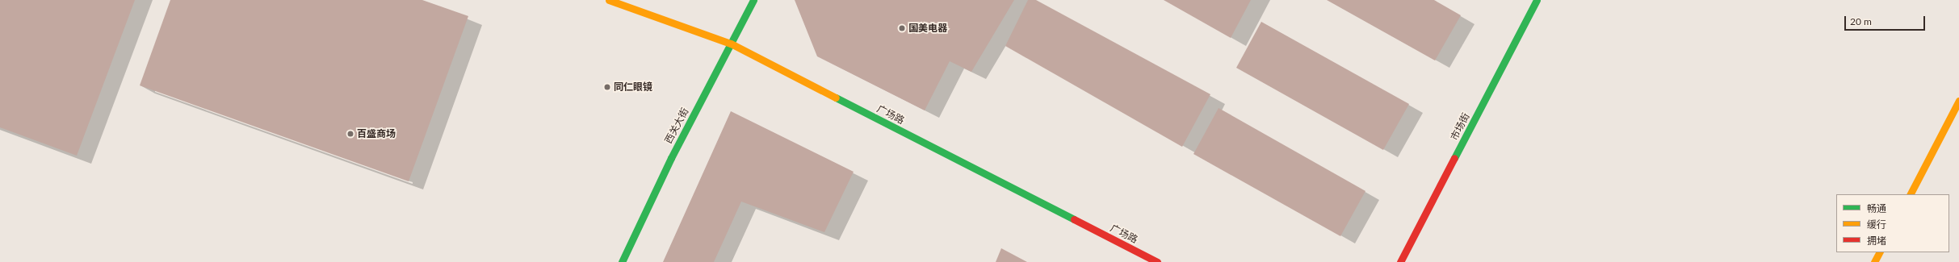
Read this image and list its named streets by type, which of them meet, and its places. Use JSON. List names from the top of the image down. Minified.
{"streets":{"street":["广场路","西关大街","市场街"]},"crossings":[["广场路","西关大街"]],"places":["国美电器","同仁眼镜","百盛商场"],"legend":["畅通","缓行","拥堵"],"scale_bar":"20 m"}
